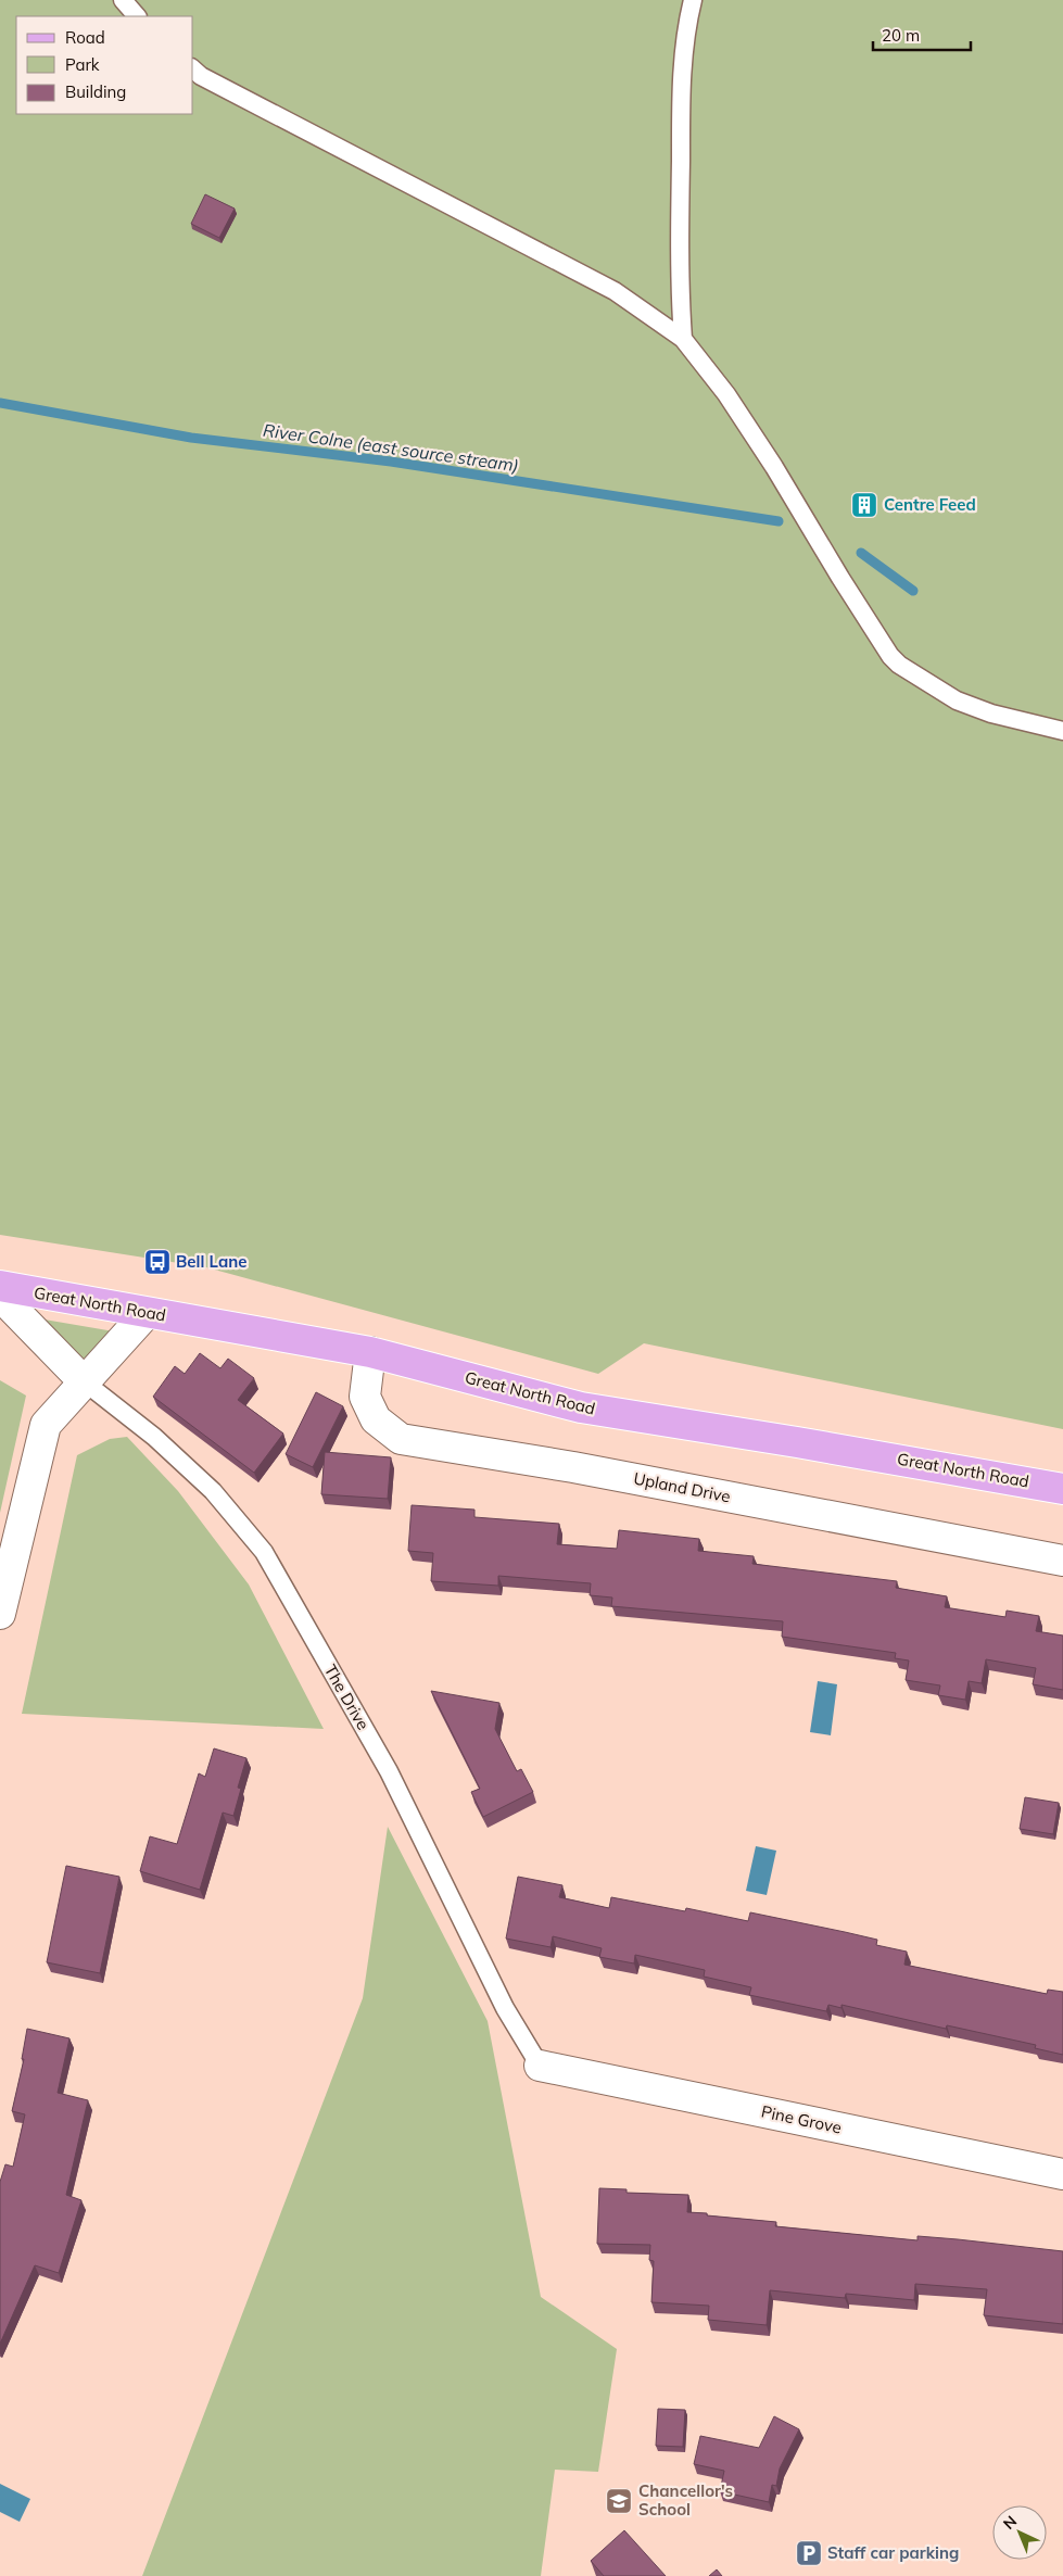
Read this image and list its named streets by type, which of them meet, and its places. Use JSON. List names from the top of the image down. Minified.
{"streets":{"main road":["Great North Road"],"street":["Upland Drive","Pine Grove"],"lane":["The Drive"]},"crossings":[["Great North Road","Upland Drive"],["The Drive","Pine Grove"]],"water":["River Colne (east source stream)"],"places":{"building":["Centre Feed"],"bus stop":["Bell Lane"],"school or university":["Chancellor's School"],"parking":["Staff car parking"]},"legend":["Road","Park","Building"],"scale_bar":"20 m","north":"top left"}
